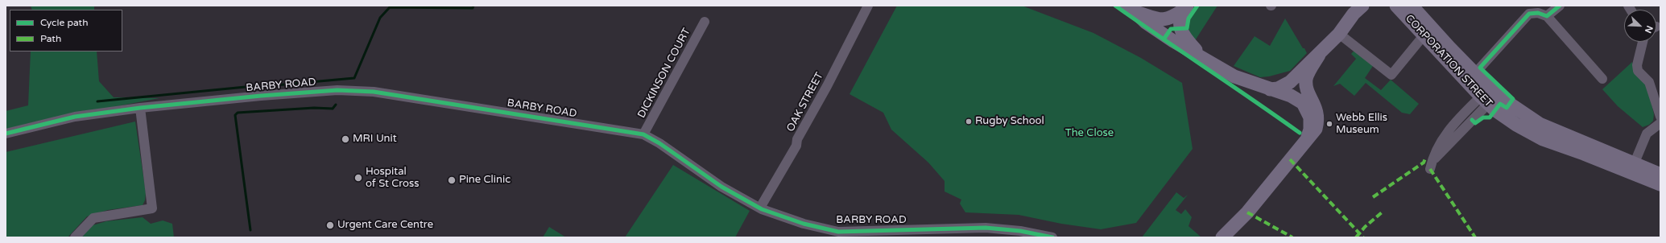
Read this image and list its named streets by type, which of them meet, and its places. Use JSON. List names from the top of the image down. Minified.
{"streets":{"highway":["CORPORATION STREET"],"street":["DICKINSON COURT","BARBY ROAD","OAK STREET"]},"crossings":[["DICKINSON COURT","BARBY ROAD"],["BARBY ROAD","OAK STREET"]],"parks":["The Close"],"places":["Rugby School","Webb Ellis Museum","MRI Unit","Hospital of St Cross","Pine Clinic","Urgent Care Centre"],"legend":["Cycle path","Path"],"north":"bottom right"}
